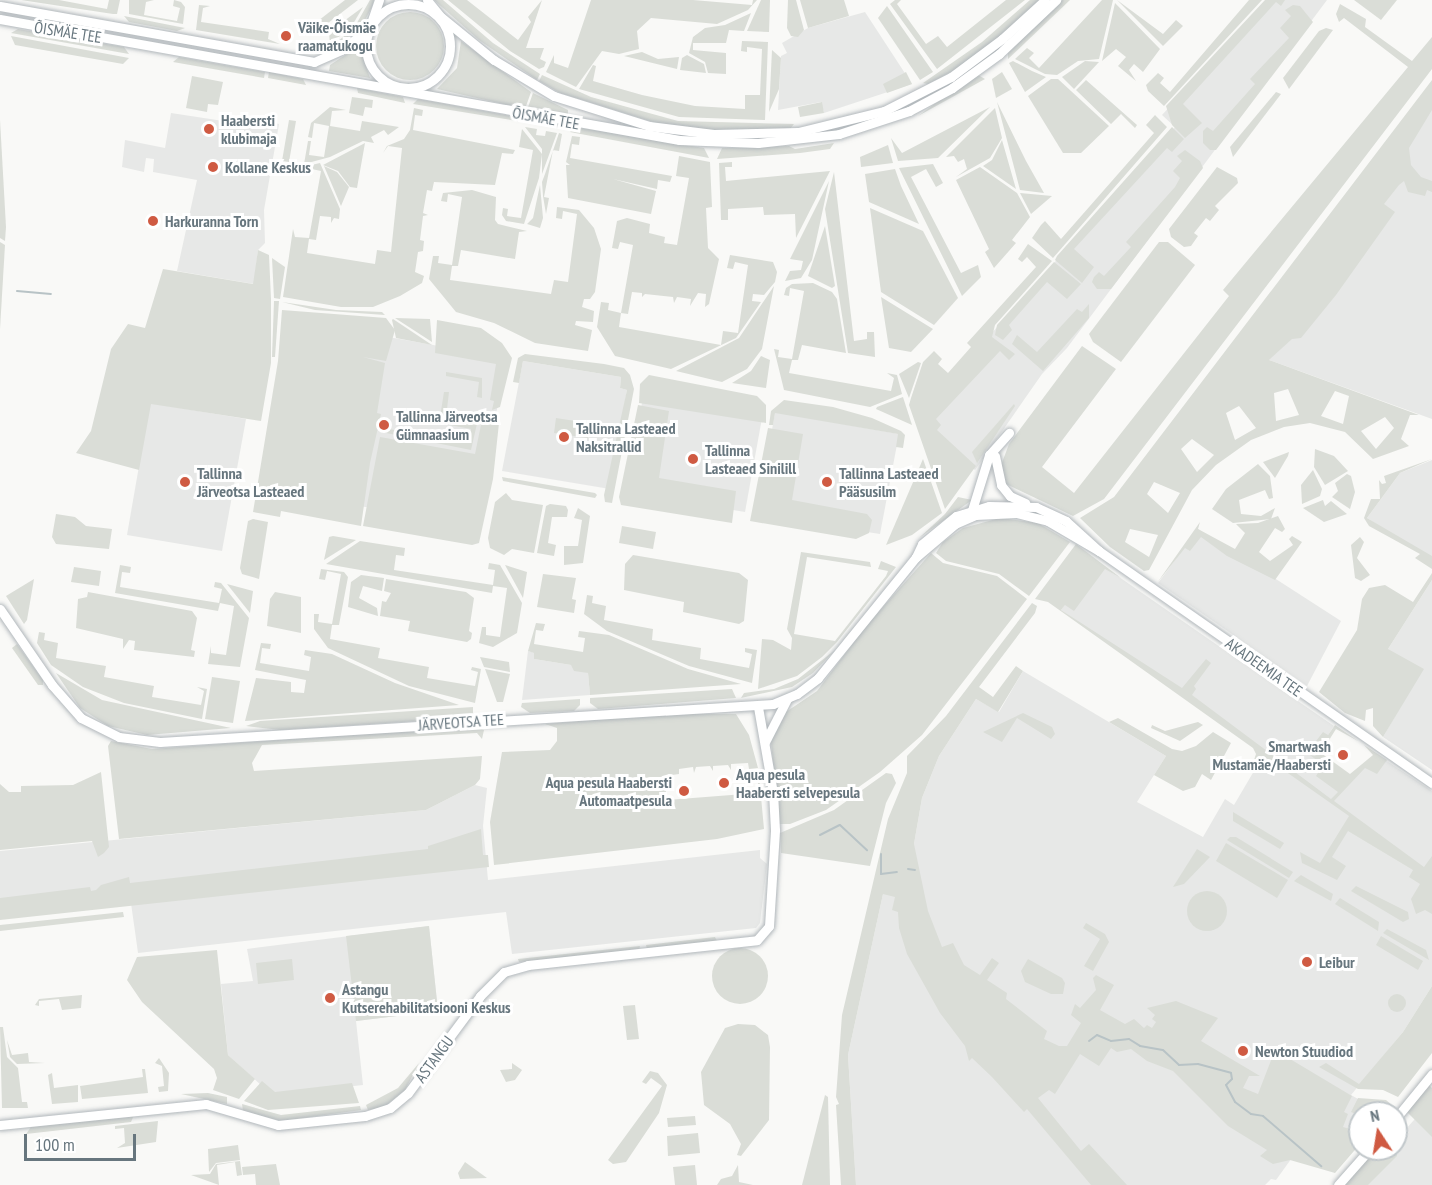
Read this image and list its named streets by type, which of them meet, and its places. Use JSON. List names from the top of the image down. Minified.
{"streets":{"main road":["ÕISMÄE TEE","AKADEEMIA TEE","JÄRVEOTSA TEE","ASTANGU"]},"crossings":[["AKADEEMIA TEE","JÄRVEOTSA TEE"],["JÄRVEOTSA TEE","ASTANGU"]],"places":["Väike-Õismäe raamatukogu","Haabersti klubimaja","Kollane Keskus","Harkuranna Torn","Tallinna Järveotsa Gümnaasium","Tallinna Lasteaed Naksitrallid","Tallinna Lasteaed Sinilill","Tallinna Järveotsa Lasteaed","Tallinna Lasteaed Pääsusilm","Smartwash Mustamäe/Haabersti","Aqua pesula Haabersti selvepesula","Aqua pesula Haabersti Automaatpesula","Leibur","Astangu Kutserehabilitatsiooni Keskus","Newton Stuudiod"],"scale_bar":"100 m","north":"top"}
